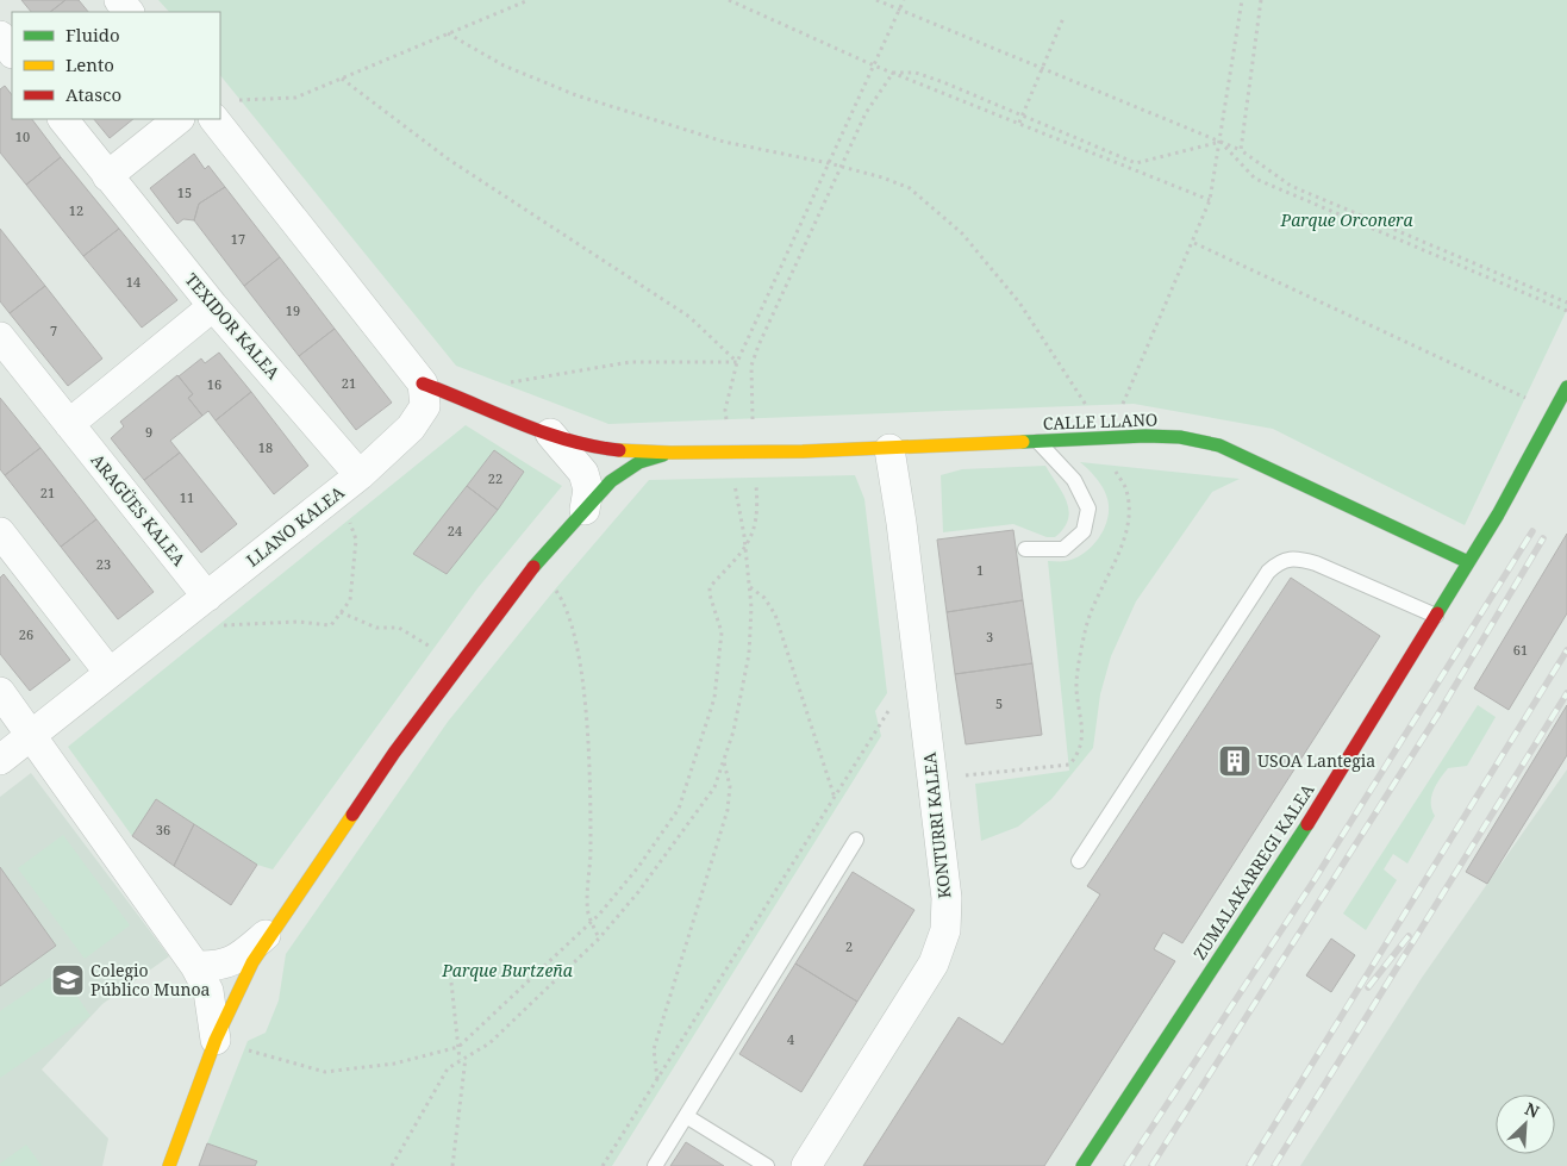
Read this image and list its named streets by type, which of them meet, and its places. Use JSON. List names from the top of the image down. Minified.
{"streets":{"street":["TEXIDOR KALEA","CALLE LLANO","ARAGÜES KALEA","LLANO KALEA","KONTURRI KALEA","ZUMALAKARREGI KALEA"]},"crossings":[["TEXIDOR KALEA","LLANO KALEA"],["CALLE LLANO","KONTURRI KALEA"],["CALLE LLANO","ZUMALAKARREGI KALEA"],["ARAGÜES KALEA","LLANO KALEA"]],"parks":["Parque Orconera","Parque Burtzeña"],"places":{"building":["USOA Lantegia"],"school or university":["Colegio Público Munoa"]},"house_numbers":["10","15","12","17","14","19","7","21","16","9","18","22","21","11","24","23","1","26","3","61","5","36","2","4"],"legend":["Fluido","Lento","Atasco"],"north":"top right"}
